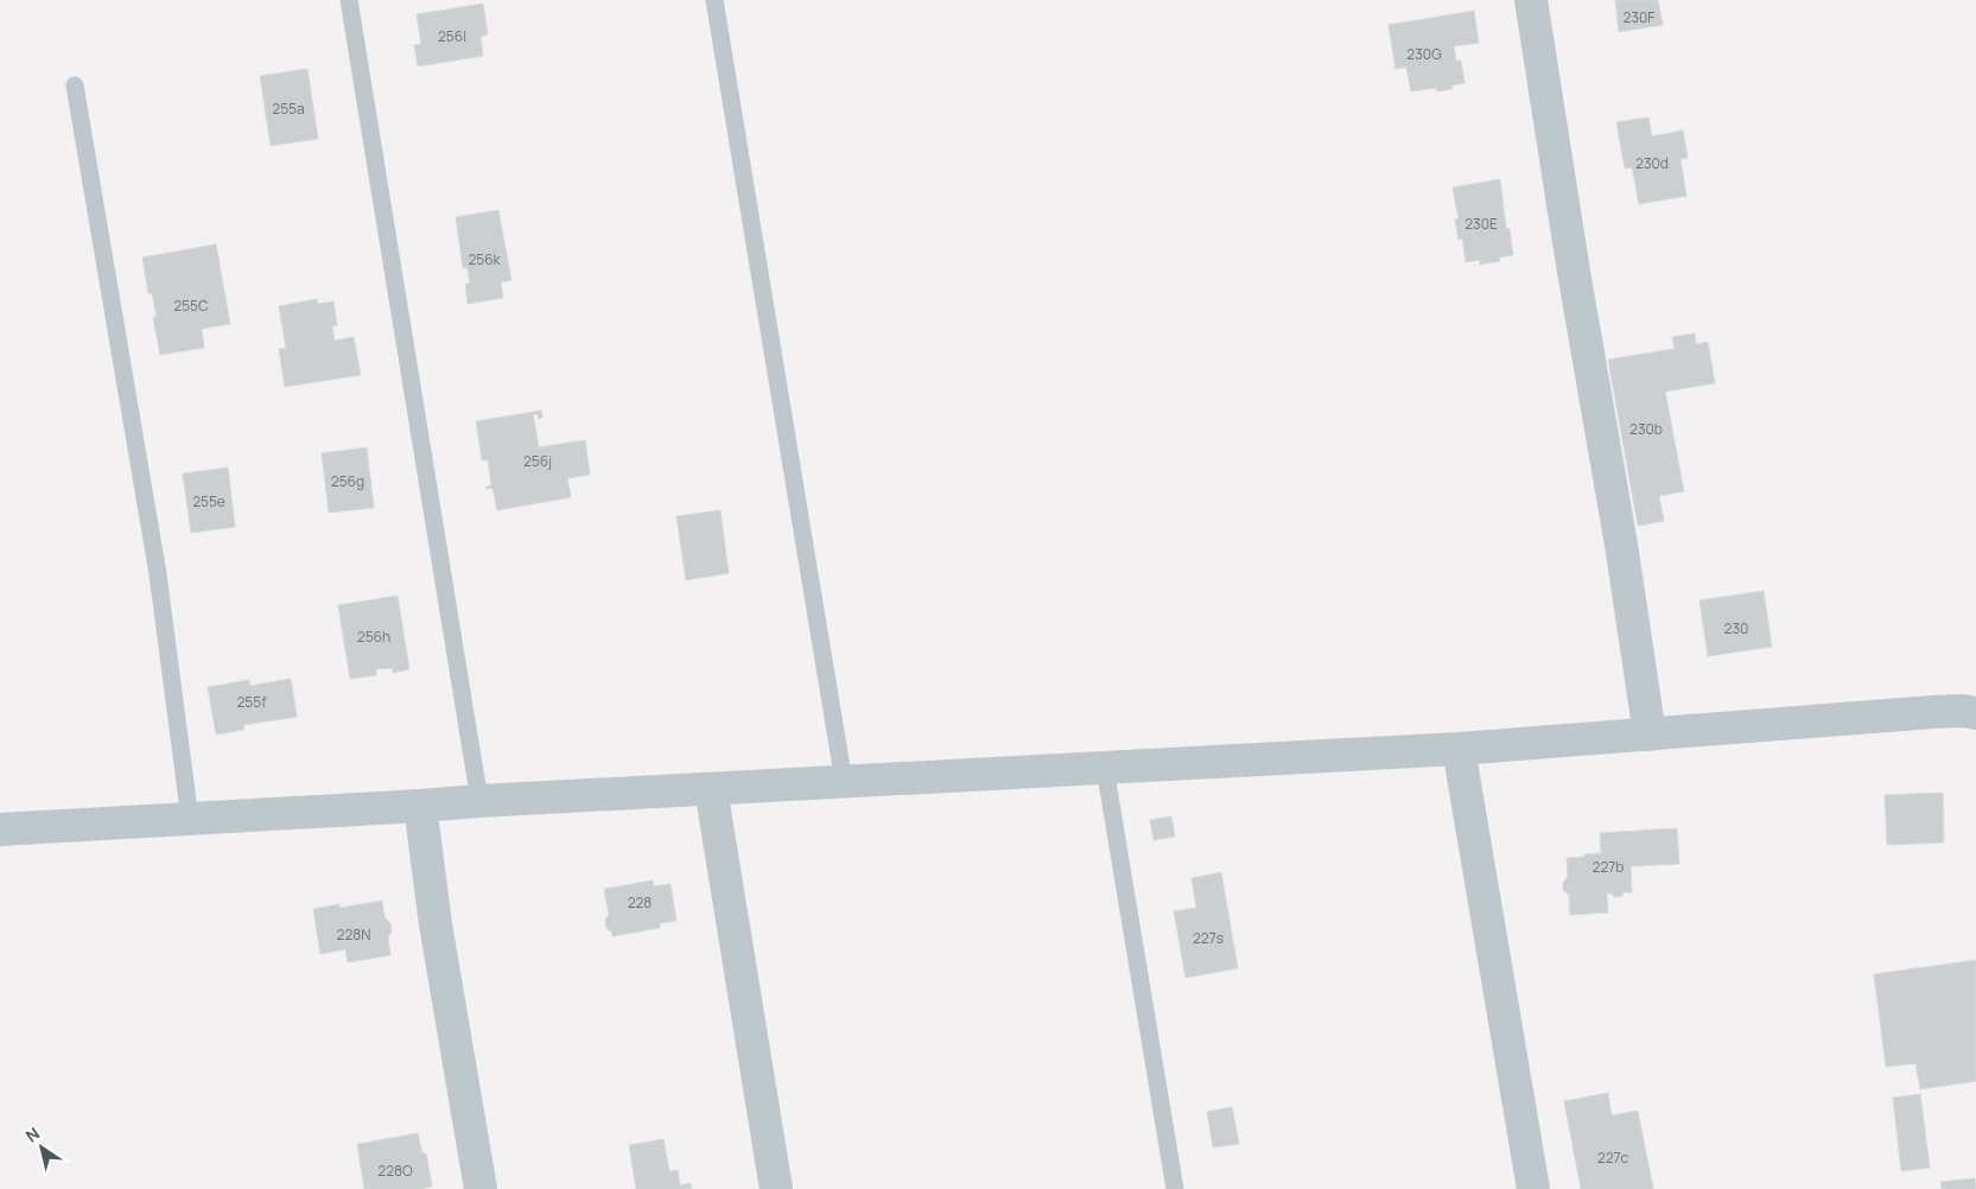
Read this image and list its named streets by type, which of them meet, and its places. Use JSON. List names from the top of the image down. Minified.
{"house_numbers":["230F","256l","230G","255a","230d","230E","256k","255C","230b","256j","256g","255e","230","256h","255f","227b","228","228N","227s","227c","228O"],"north":"top left"}
